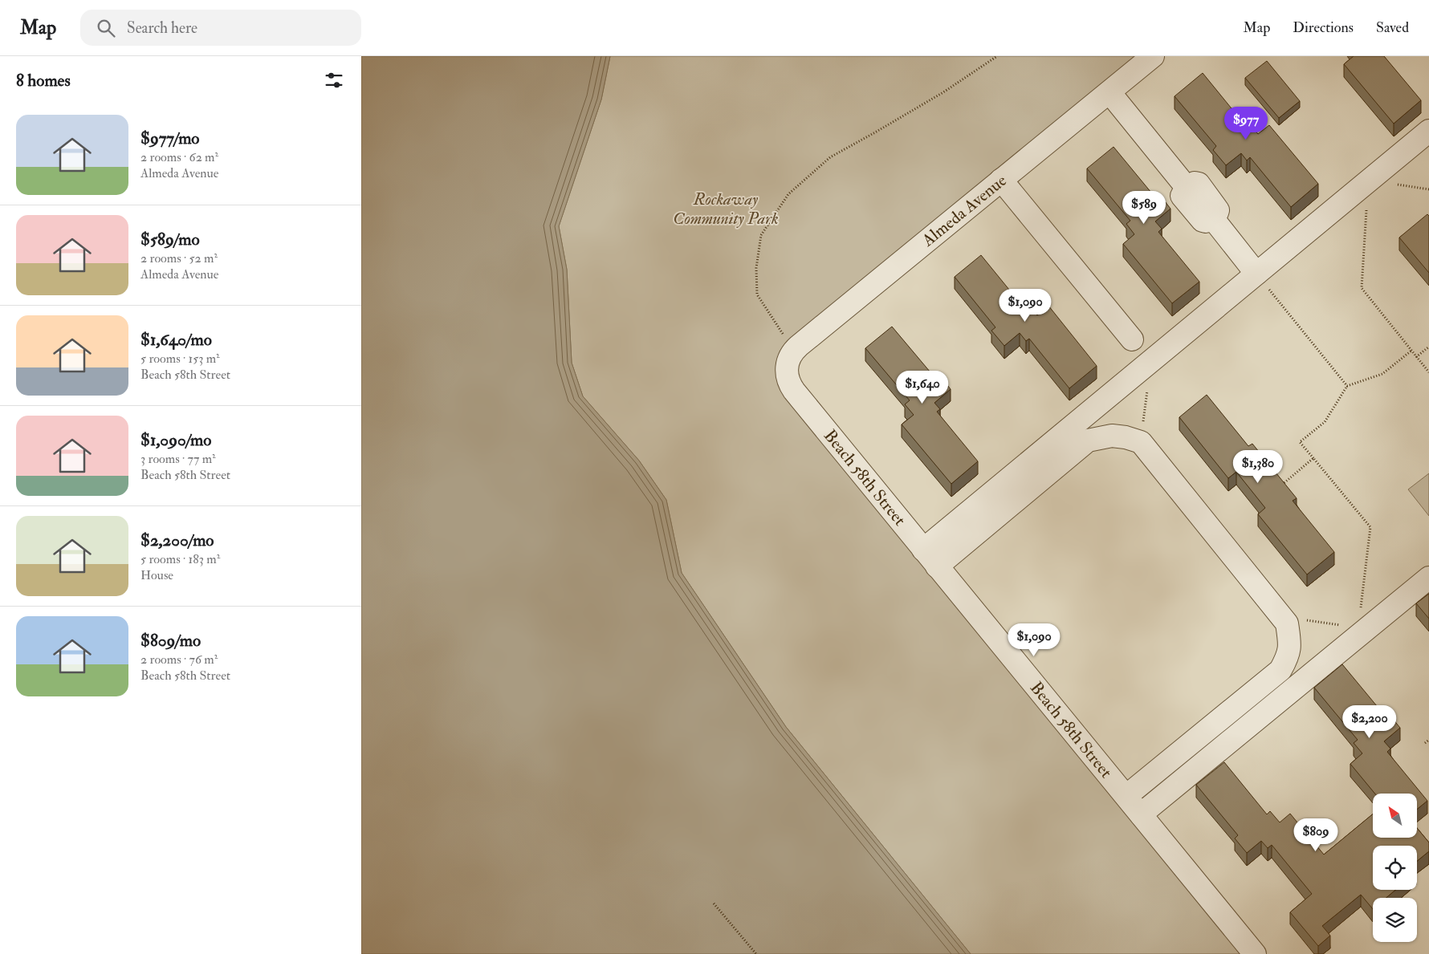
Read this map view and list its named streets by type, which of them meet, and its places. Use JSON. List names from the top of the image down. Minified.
{"streets":{"street":["Almeda Avenue","Beach 58th Street"]},"crossings":[["Almeda Avenue","Beach 58th Street"]],"parks":["Rockaway Community Park"],"north":"top left","page":{"header":"Map","search":"Search here","nav":["Map","Directions","Saved"],"heading":"8 homes","list":[{"name":"$977/mo","note":"2 rooms · 62 m² · Almeda Avenue"},{"name":"$589/mo","note":"2 rooms · 52 m² · Almeda Avenue"},{"name":"$1,640/mo","note":"5 rooms · 153 m² · Beach 58th Street"},{"name":"$1,090/mo","note":"3 rooms · 77 m² · Beach 58th Street"},{"name":"$2,200/mo","note":"5 rooms · 183 m² · House"},{"name":"$809/mo","note":"2 rooms · 76 m² · Beach 58th Street"}],"price":["$977","$589","$1,090","$1,640","$1,380","$1,090","$2,200","$809"]}}
